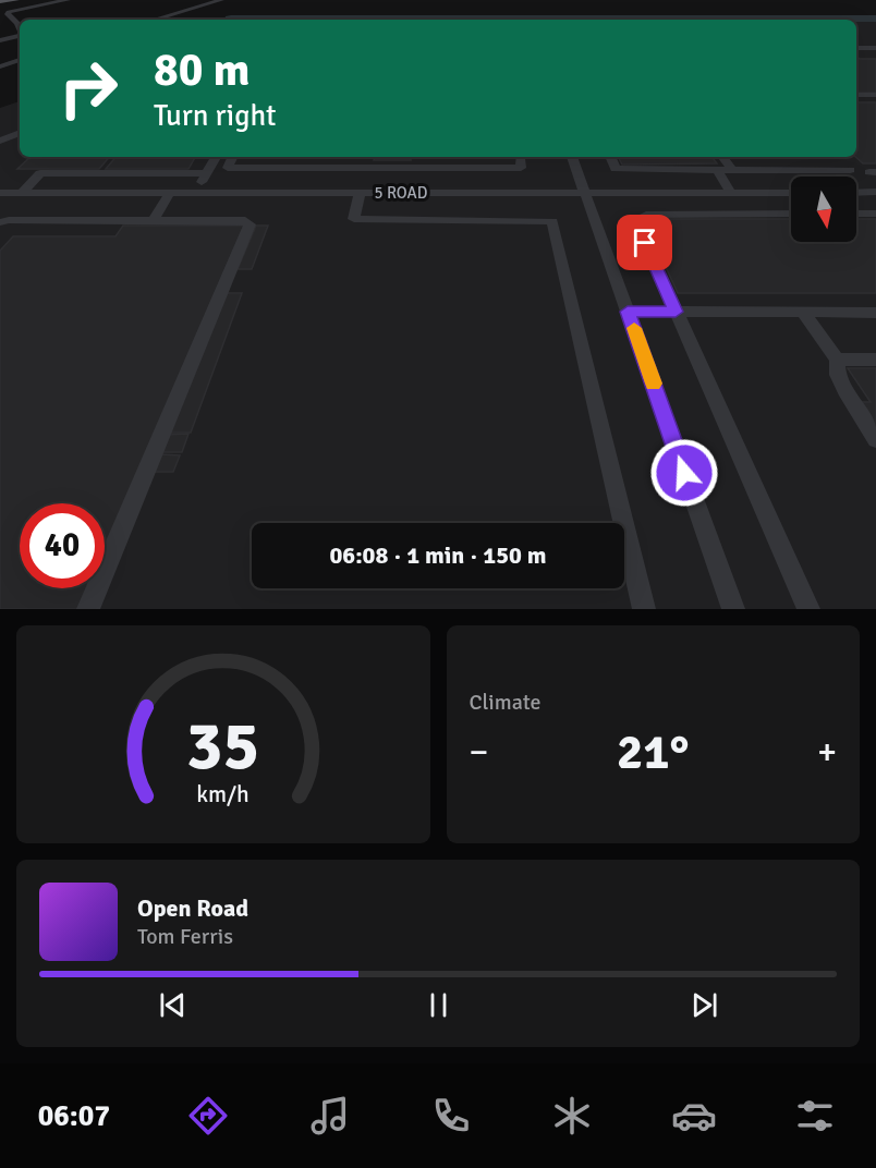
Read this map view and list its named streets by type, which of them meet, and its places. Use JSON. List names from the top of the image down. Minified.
{"streets":{"street":["5 ROAD"]},"north":"bottom","page":{"turn":["80 m","Turn right"],"limit":"40","trip":"06:08 · 1 min · 150 m","tile":"Climate","heat":["−","21°","+"],"song":["Open Road","Tom Ferris"],"tabs":"06:07","gauge":["35","km/h"]}}
